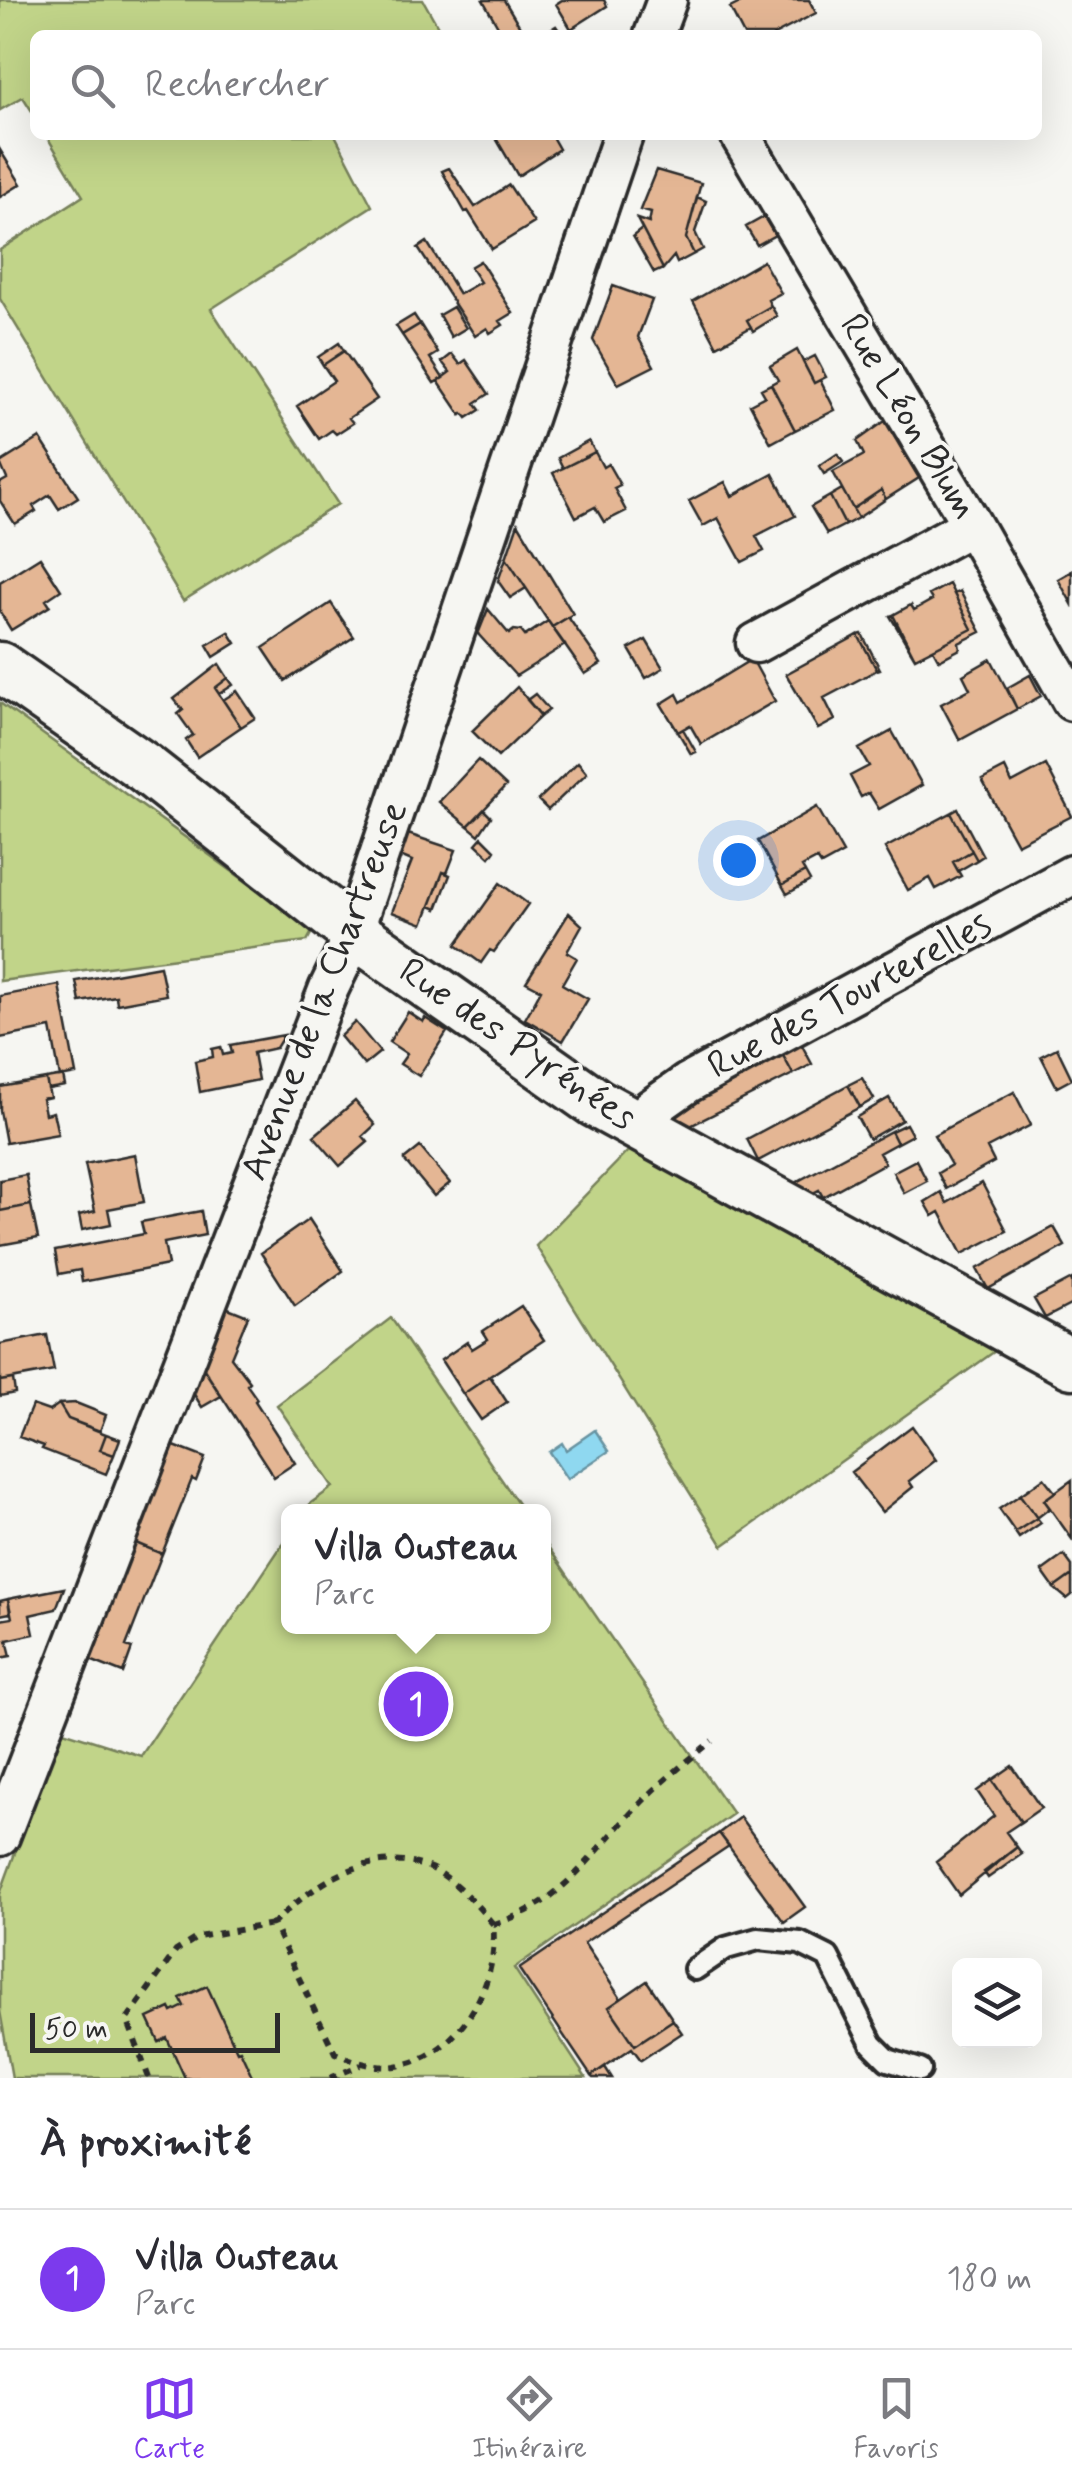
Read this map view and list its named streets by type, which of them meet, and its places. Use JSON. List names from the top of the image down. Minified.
{"streets":{"street":["Rue Léon Blum","Avenue de la Chartreuse","Rue des Tourterelles","Rue des Pyrénées"]},"crossings":[["Avenue de la Chartreuse","Rue des Pyrénées"],["Rue des Tourterelles","Rue des Pyrénées"]],"scale_bar":"50 m","page":{"search":"Rechercher","popup":["Villa Ousteau","Parc"],"pins":"1","scale":"50 m","heading":"À proximité","list":[{"mark":"1","name":"Villa Ousteau","note":"Parc","value":"180 m"}],"nav":["Carte","Itinéraire","Favoris"]}}
